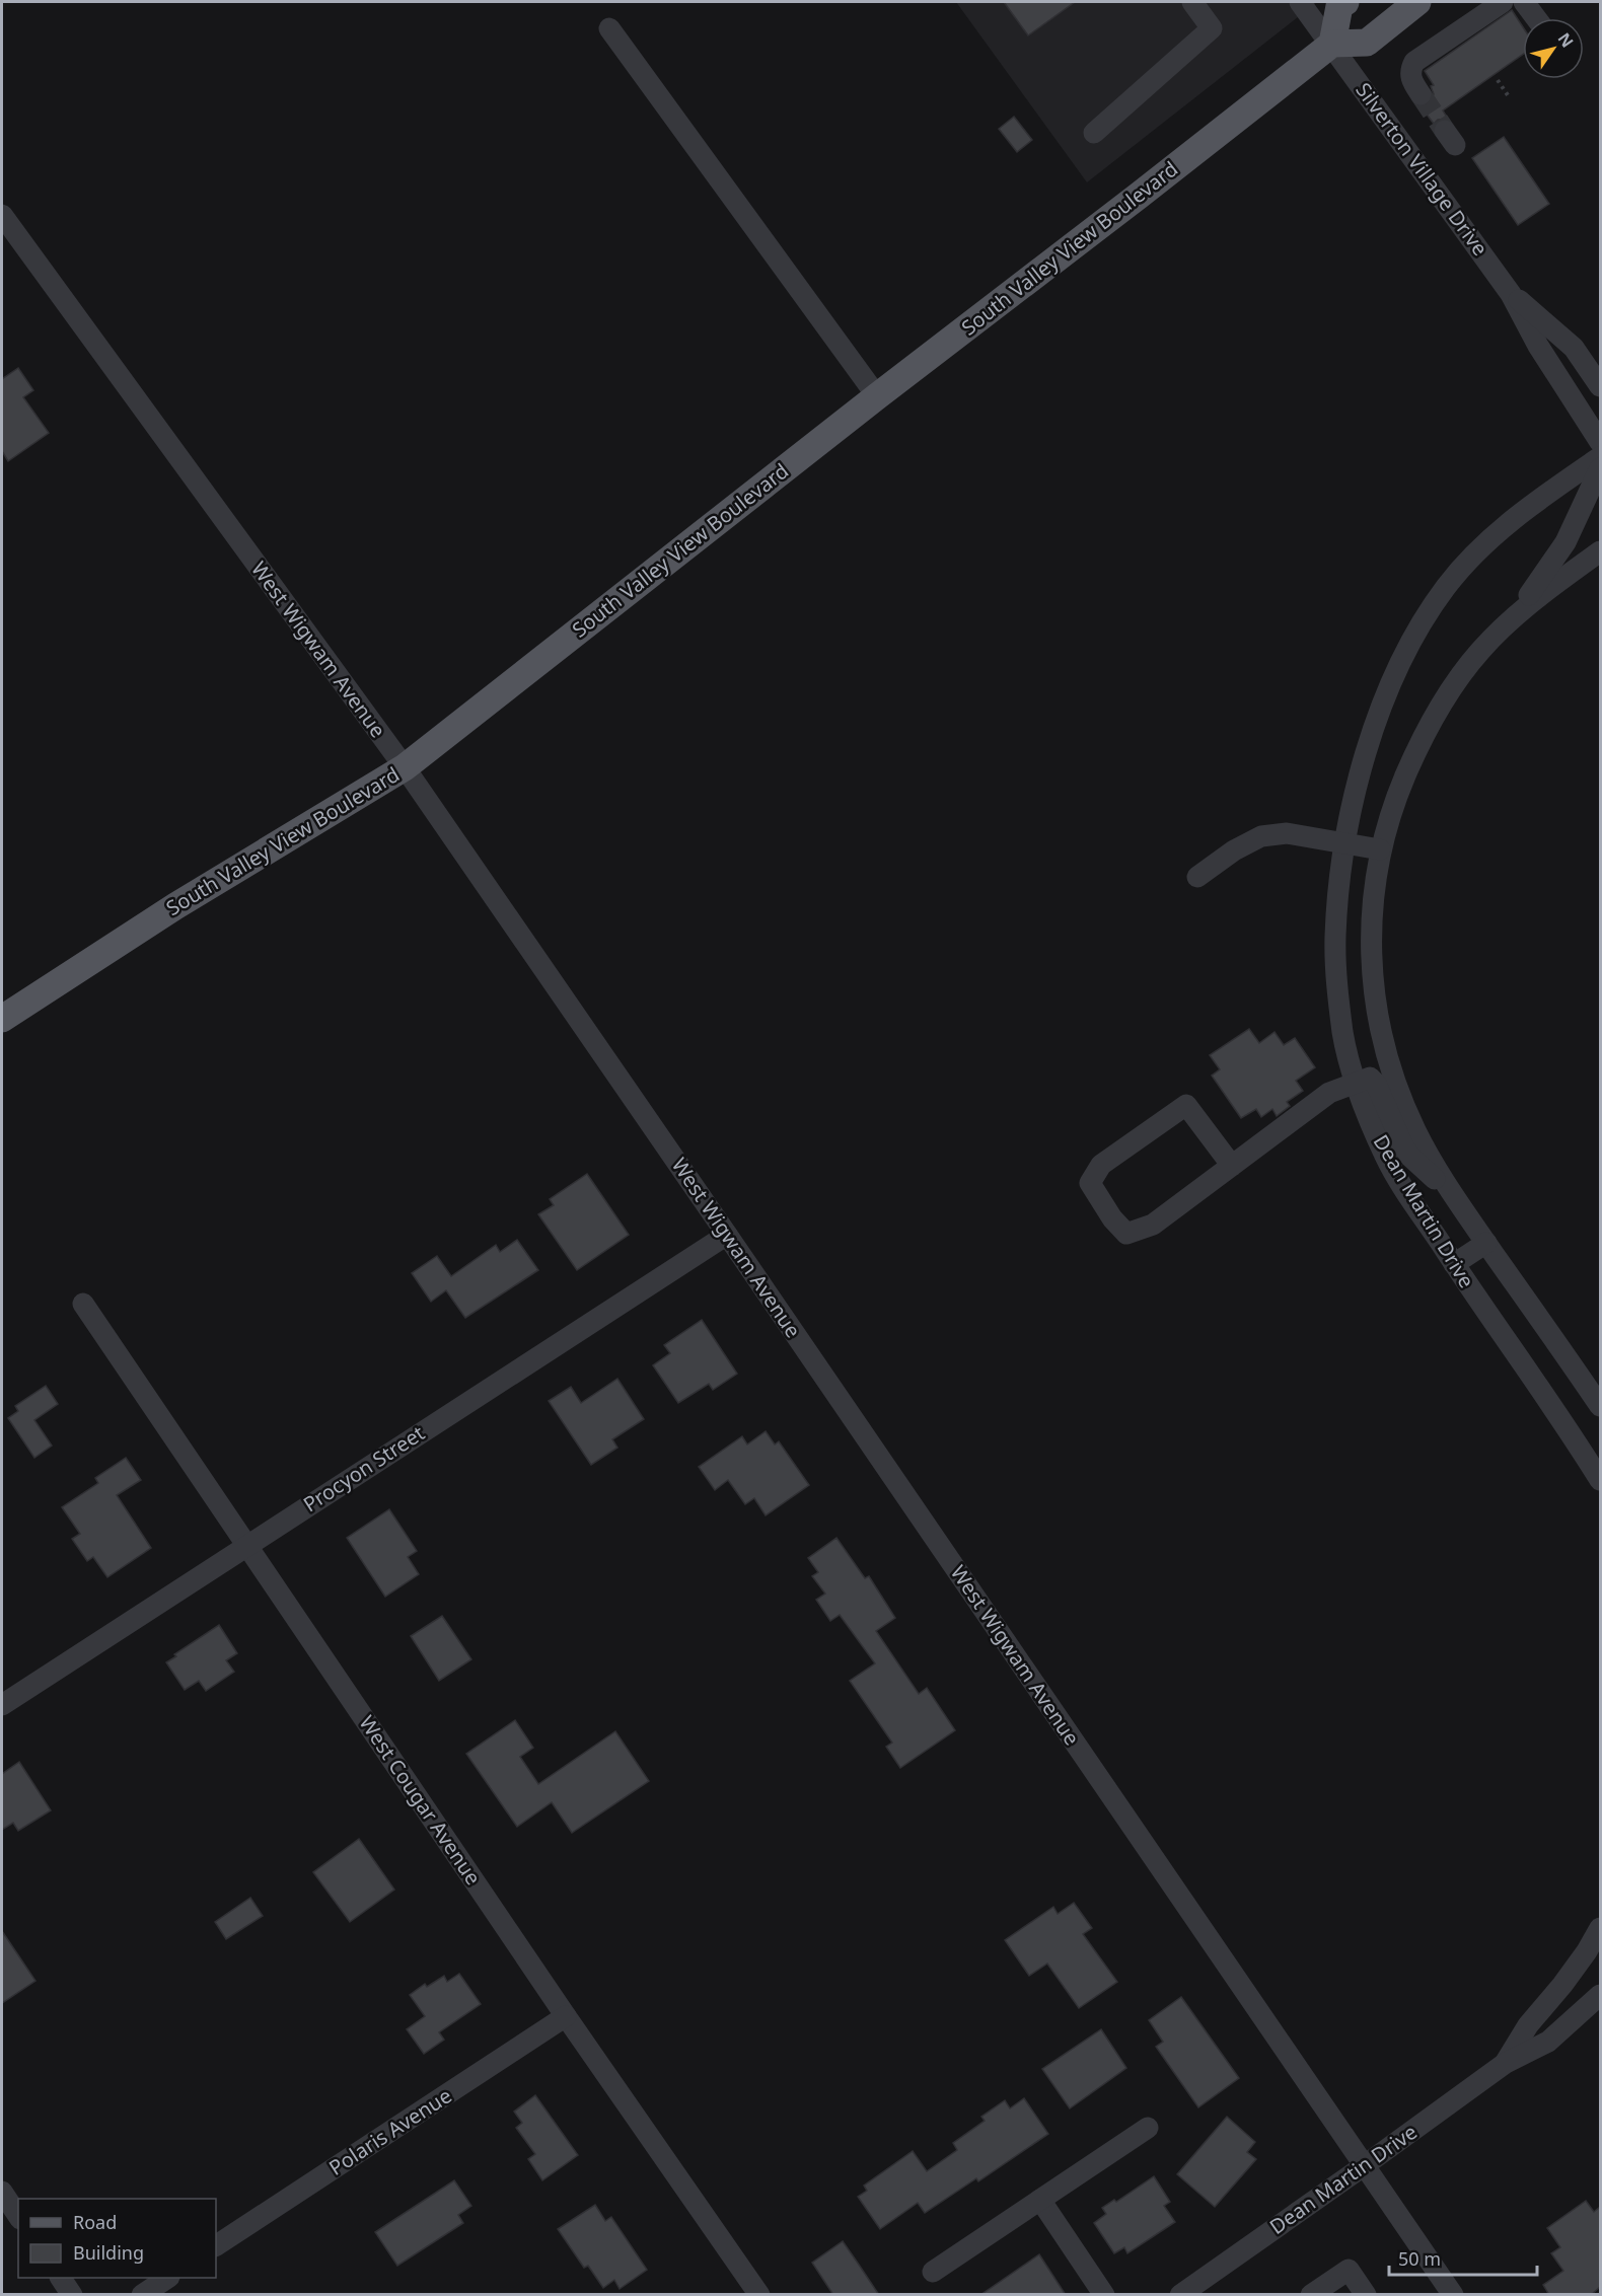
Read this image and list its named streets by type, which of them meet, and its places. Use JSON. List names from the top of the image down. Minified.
{"streets":{"main road":["South Valley View Boulevard"],"street":["Silverton Village Drive","West Wigwam Avenue","Dean Martin Drive","Procyon Street","West Cougar Avenue","Polaris Avenue"]},"crossings":[["Silverton Village Drive","South Valley View Boulevard"],["South Valley View Boulevard","West Wigwam Avenue"],["West Wigwam Avenue","Dean Martin Drive"],["West Wigwam Avenue","Procyon Street"],["Procyon Street","West Cougar Avenue"],["West Cougar Avenue","Polaris Avenue"]],"legend":["Road","Building"],"scale_bar":"50 m","north":"top right"}
